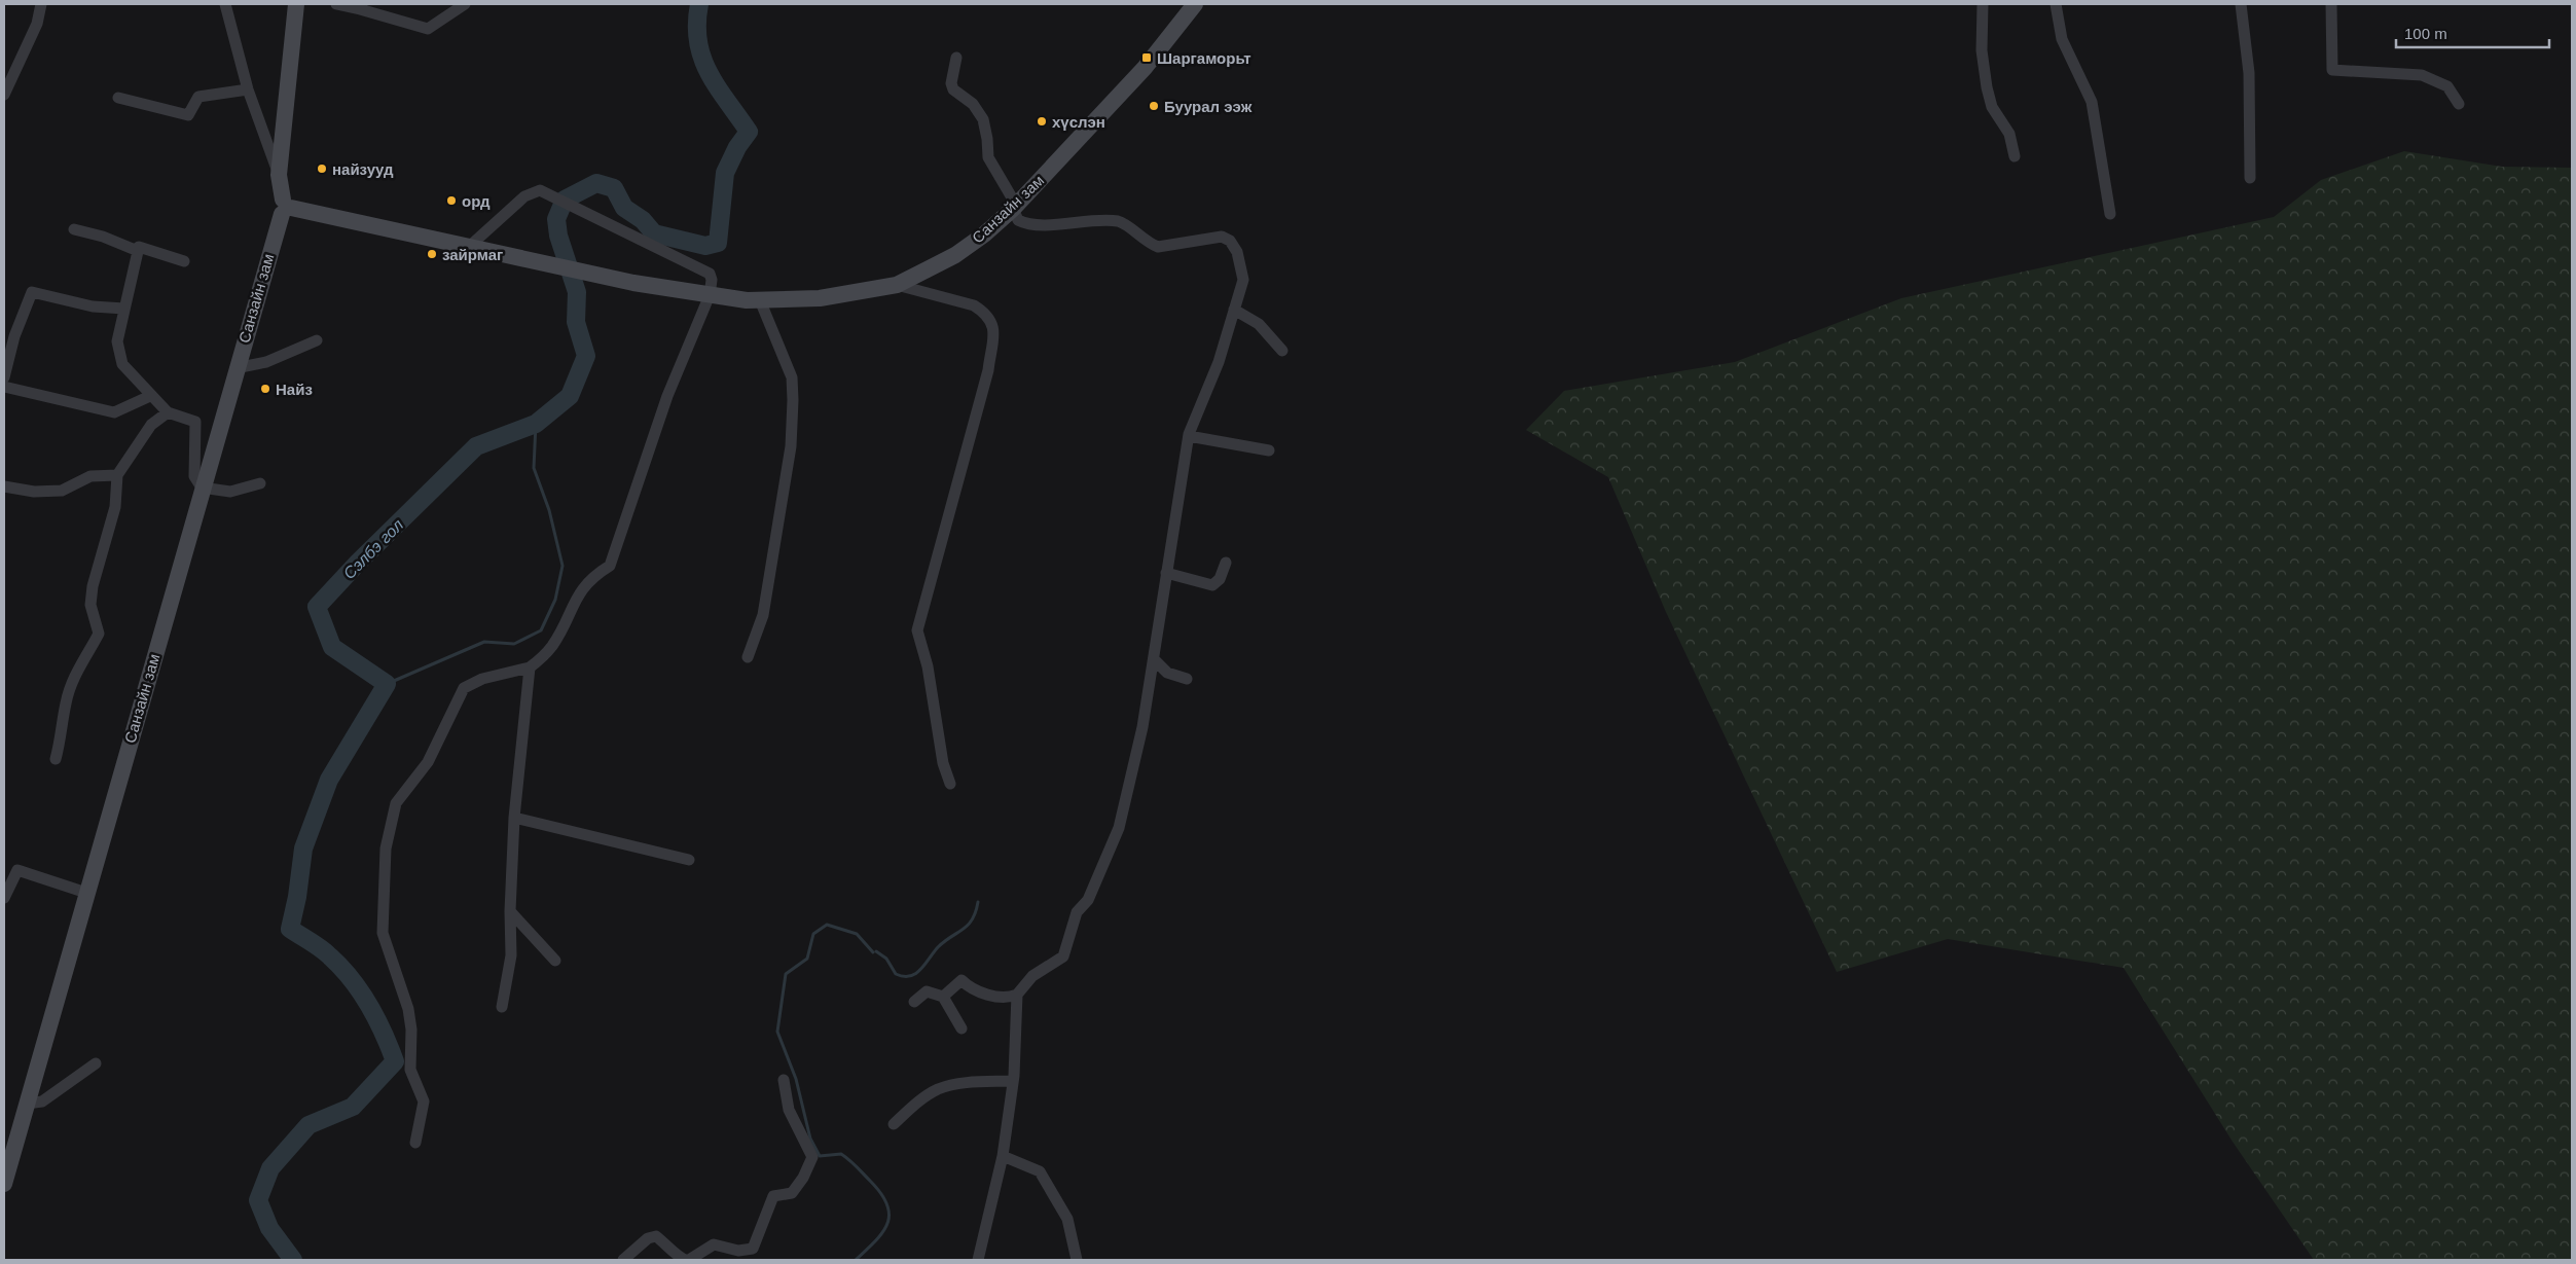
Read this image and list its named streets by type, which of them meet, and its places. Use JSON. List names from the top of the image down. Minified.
{"streets":{"main road":["Санзайн зам"]},"water":["Сэлбэ гол"],"places":{"transit":["Шаргаморьт"],"other":["Буурал ээж","хүслэн","найзууд","орд","зайрмаг","Найз"]},"scale_bar":"100 m"}
